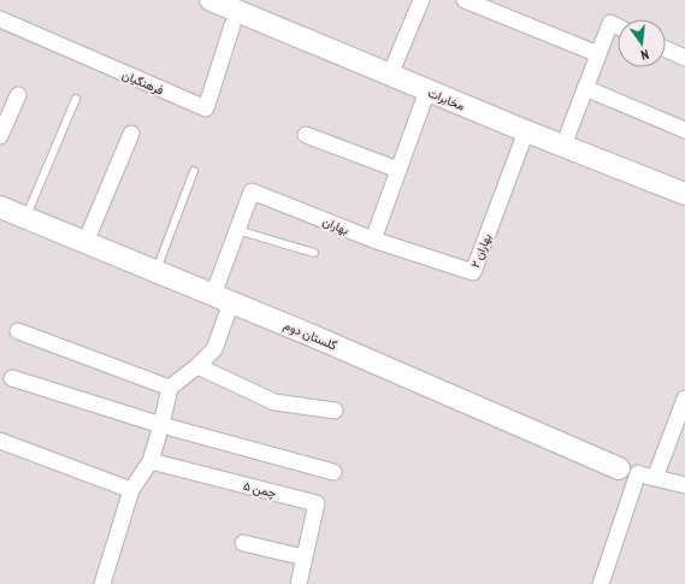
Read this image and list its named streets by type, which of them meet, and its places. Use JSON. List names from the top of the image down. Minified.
{"streets":{"street":["فرهنگیان","مخابرات","بهاران","بهاران ۲","گلستان دوم","چمن ۵"]},"crossings":[["مخابرات","بهاران ۲"],["بهاران","بهاران ۲"],["بهاران","گلستان دوم"]],"north":"bottom"}
